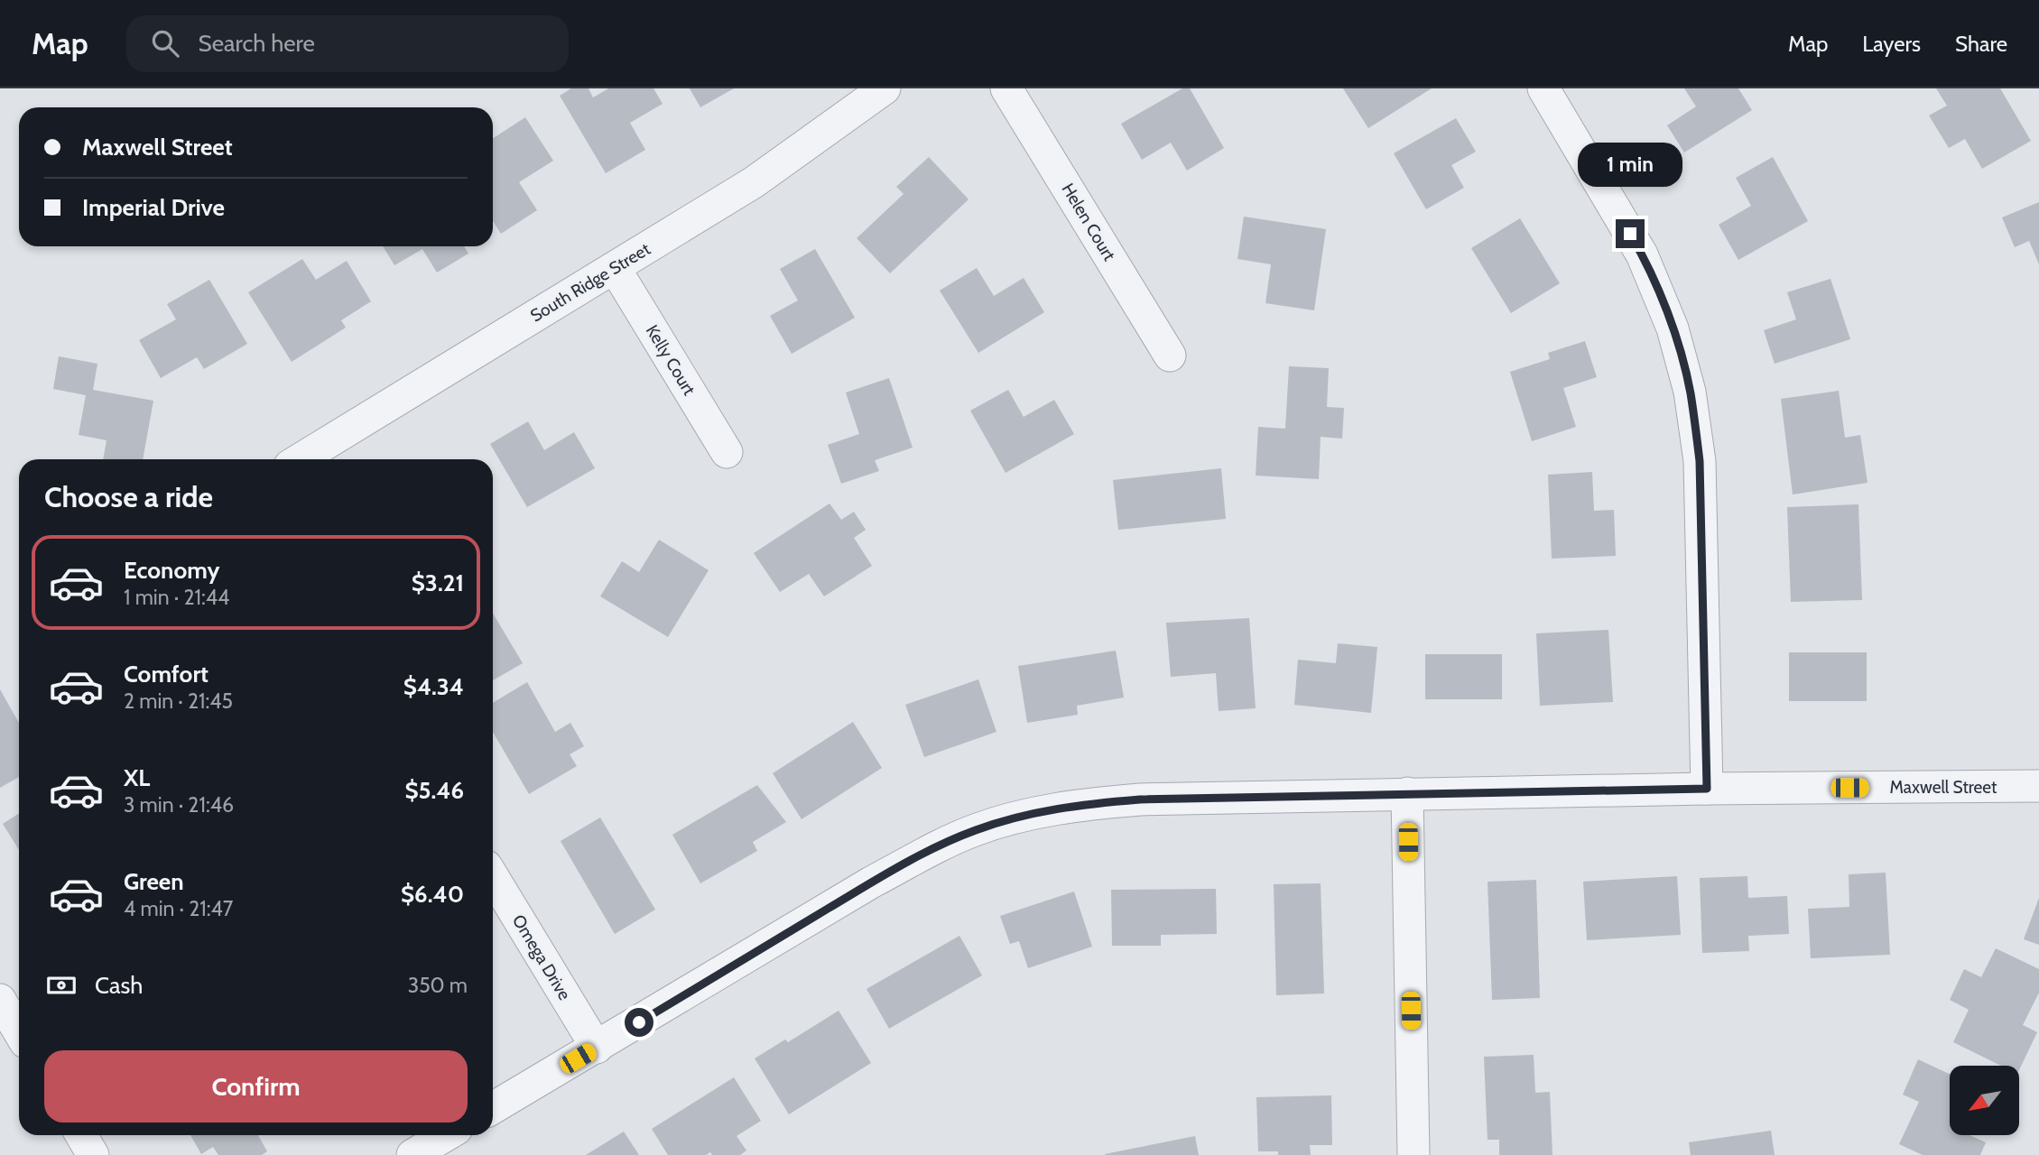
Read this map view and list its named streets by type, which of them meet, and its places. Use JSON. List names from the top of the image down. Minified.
{"streets":{"street":["Helen Court","South Ridge Street","Kelly Court","Maxwell Street","Omega Drive"]},"crossings":[["South Ridge Street","Kelly Court"],["Maxwell Street","Omega Drive"]],"north":"bottom left","page":{"header":"Map","search":"Search here","nav":["Map","Layers","Share"],"banner":["Maxwell Street","Imperial Drive"],"bubble":"1 min","heading":"Choose a ride","list":[{"name":"Economy","note":"1 min · 21:44","value":"$3.21"},{"name":"Comfort","note":"2 min · 21:45","value":"$4.34"},{"name":"XL","note":"3 min · 21:46","value":"$5.46"},{"name":"Green","note":"4 min · 21:47","value":"$6.40"}],"pay":["Cash","350 m"],"buttons":"Confirm"}}
